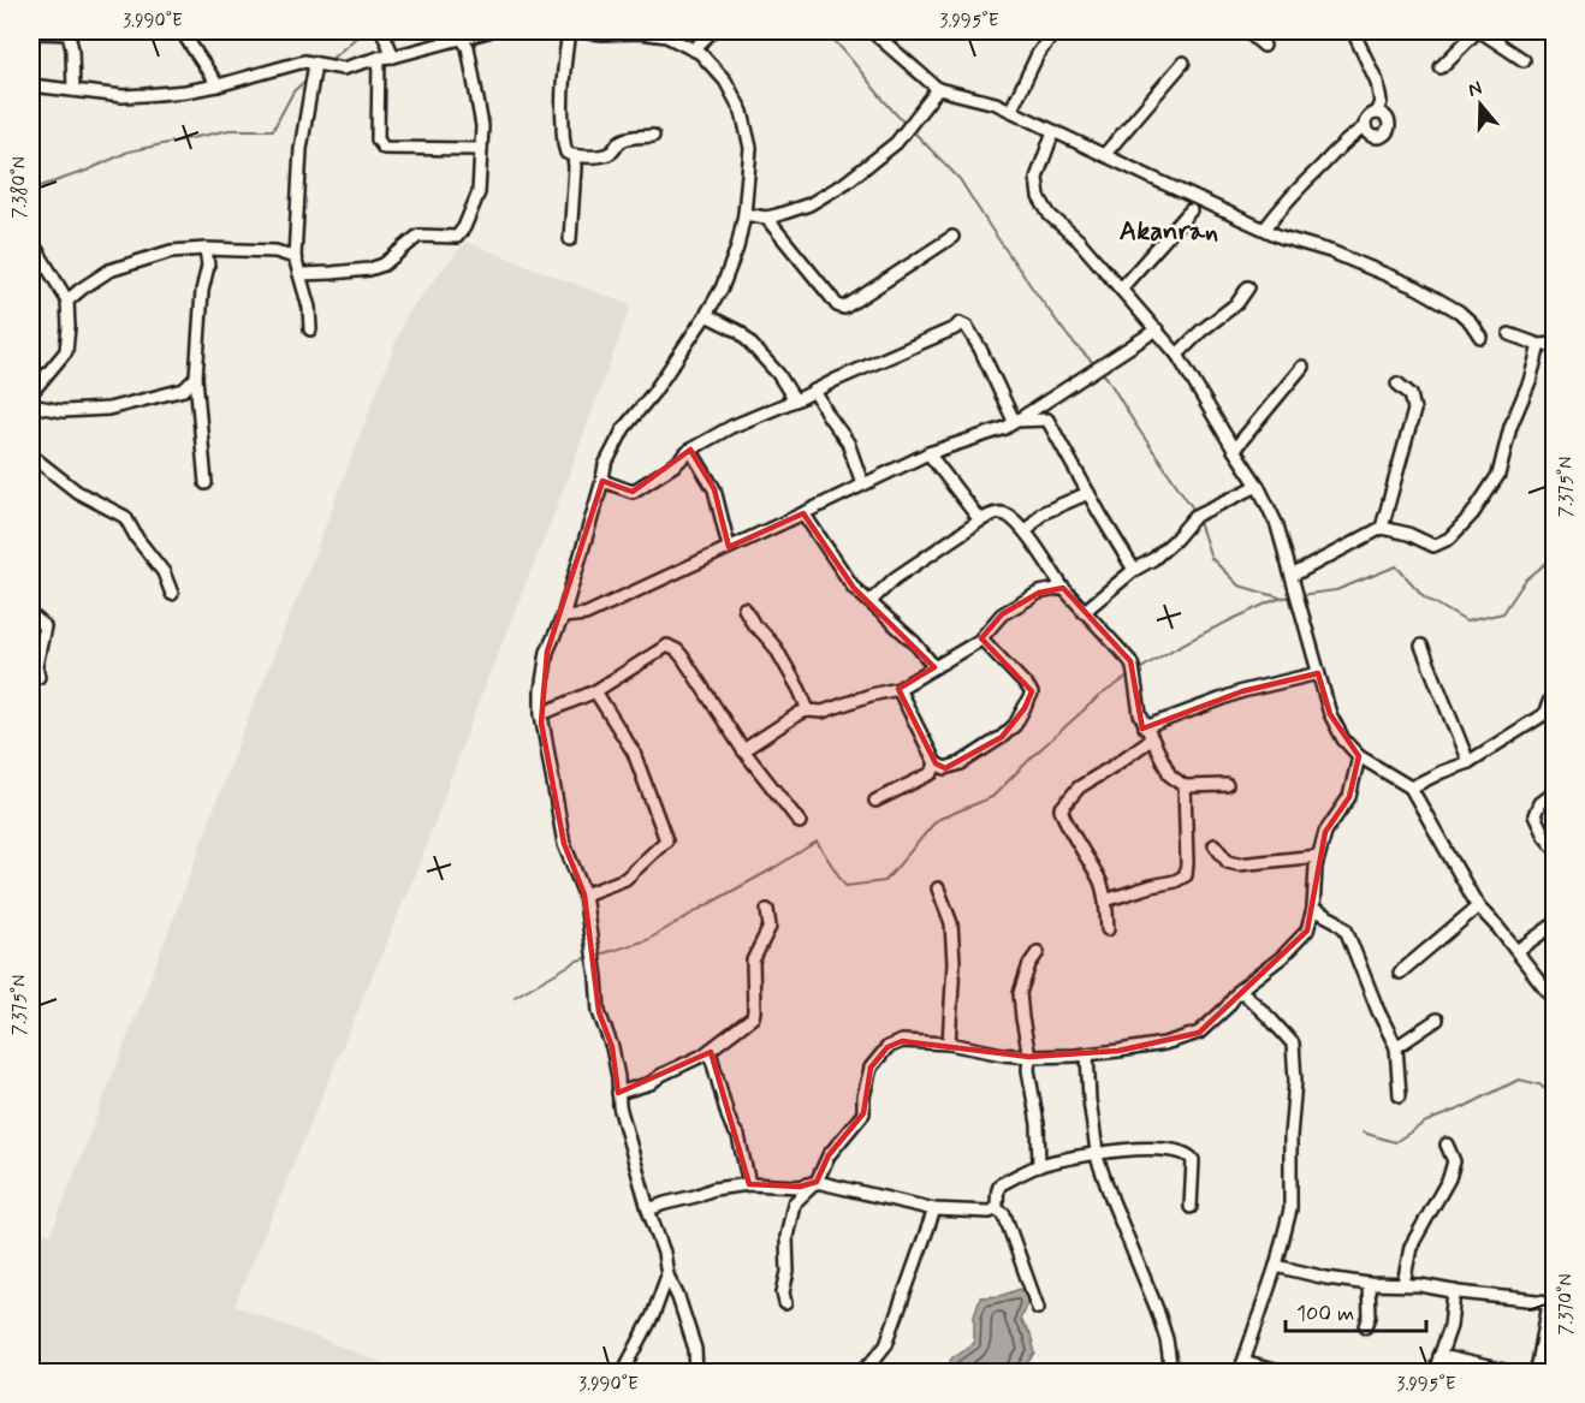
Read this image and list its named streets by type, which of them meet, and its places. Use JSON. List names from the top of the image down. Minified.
{"districts":["Akanran"],"scale_bar":"100 m","north":"top","coordinates":["3.990°E","3.995°E","7.380°N","7.375°N","7.370°N"]}
